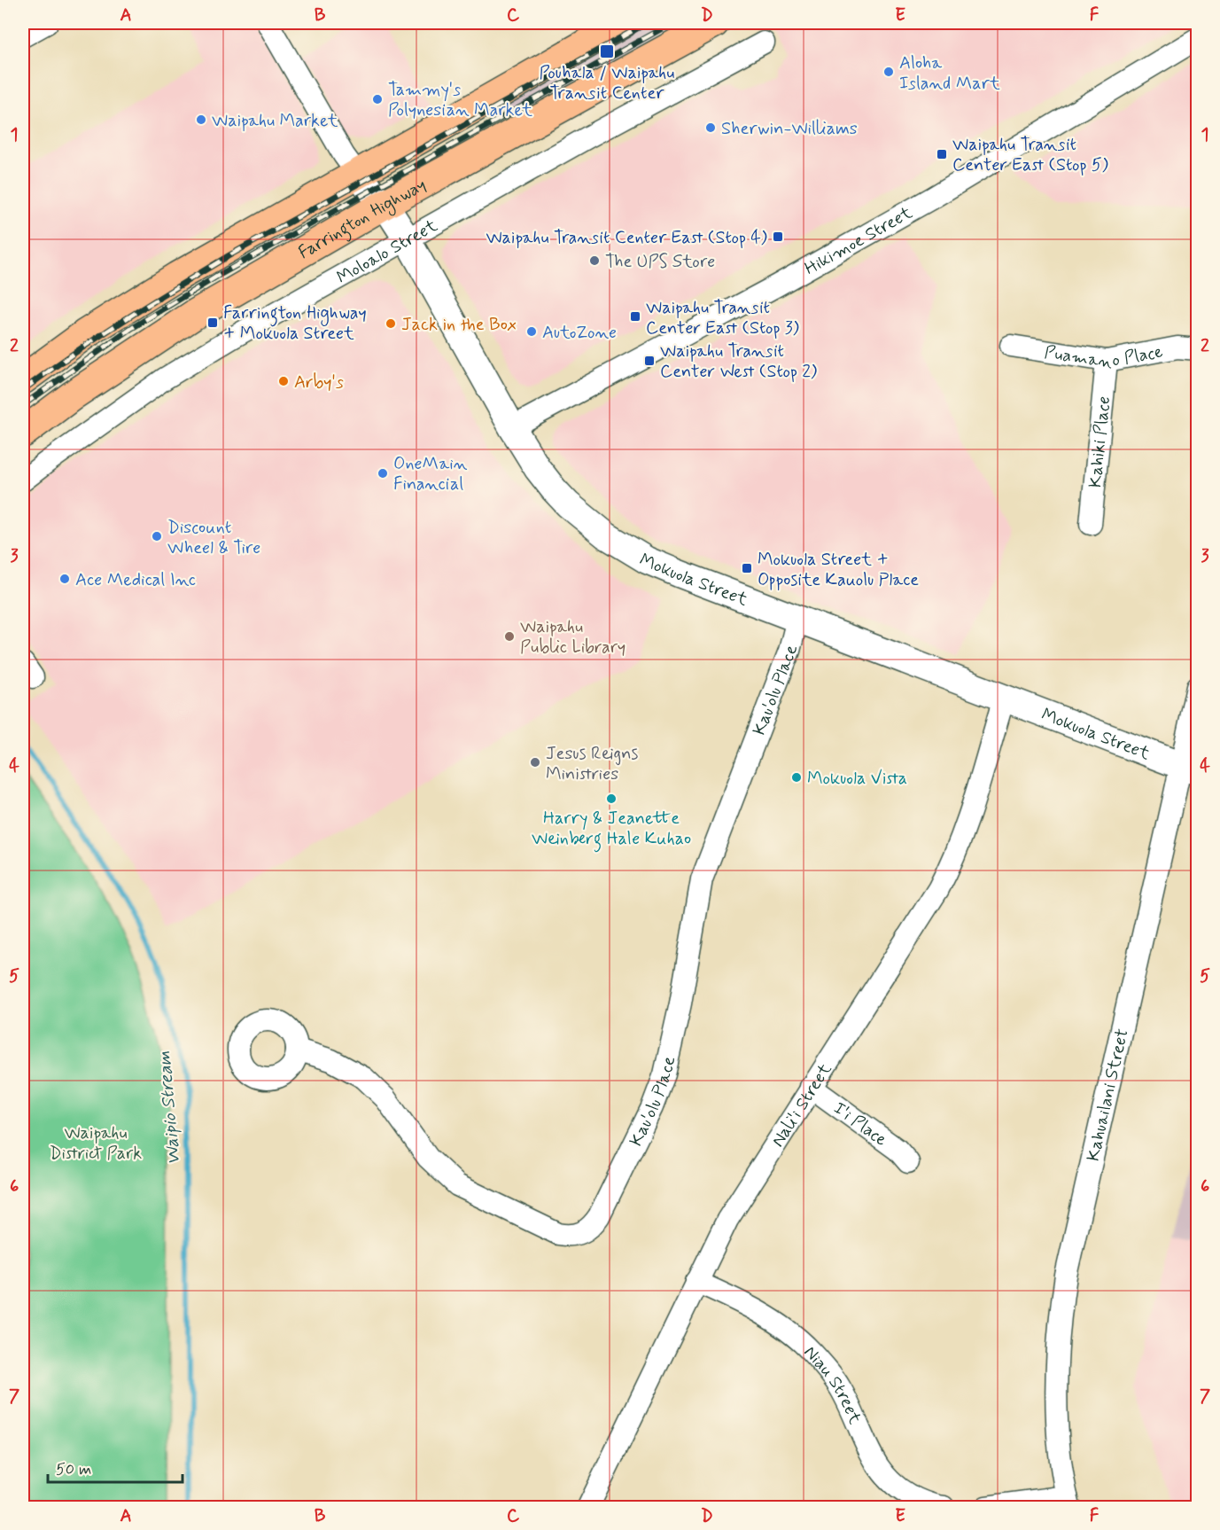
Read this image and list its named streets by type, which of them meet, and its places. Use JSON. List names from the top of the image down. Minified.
{"streets":{"main road":["Farrington Highway"],"street":["Hikimoe Street","Moloalo Street","Puamano Place","Kahiki Place","Mokuola Street","Kau'olu Place","Kahuailani Street","Nali'i Street","I'i Place","Niau Street"]},"crossings":[["Farrington Highway","Mokuola Street"],["Hikimoe Street","Mokuola Street"],["Moloalo Street","Mokuola Street"],["Puamano Place","Kahiki Place"],["Mokuola Street","Kau'olu Place"],["Mokuola Street","Kahuailani Street"],["Mokuola Street","Nali'i Street"],["Nali'i Street","I'i Place"],["Nali'i Street","Niau Street"]],"water":["Waipio Stream"],"parks":["Waipahu District Park"],"places":{"transit":["Pouhala / Waipahu Transit Center","Waipahu Transit Center East (Stop 5)","Waipahu Transit Center East (Stop 4)","Waipahu Transit Center East (Stop 3)","Farrington Highway + Mokuola Street","Waipahu Transit Center West (Stop 2)","Mokuola Street + Opposite Kauolu Place"],"other":["Aloha Island Mart","Tammy's Polynesian Market","Waipahu Market","Sherwin-Williams","The UPS Store","Jack in the Box","AutoZone","Arby's","OneMain Financial","Discount Wheel & Tire","Ace Medical Inc","Waipahu Public Library","Jesus Reigns Ministries","Mokuola Vista","Harry & Jeanette Weinberg Hale Kuhao"]},"scale_bar":"50 m","grid":{"columns":["A","B","C","D","E","F"],"rows":["1","2","3","4","5","6","7"]}}
